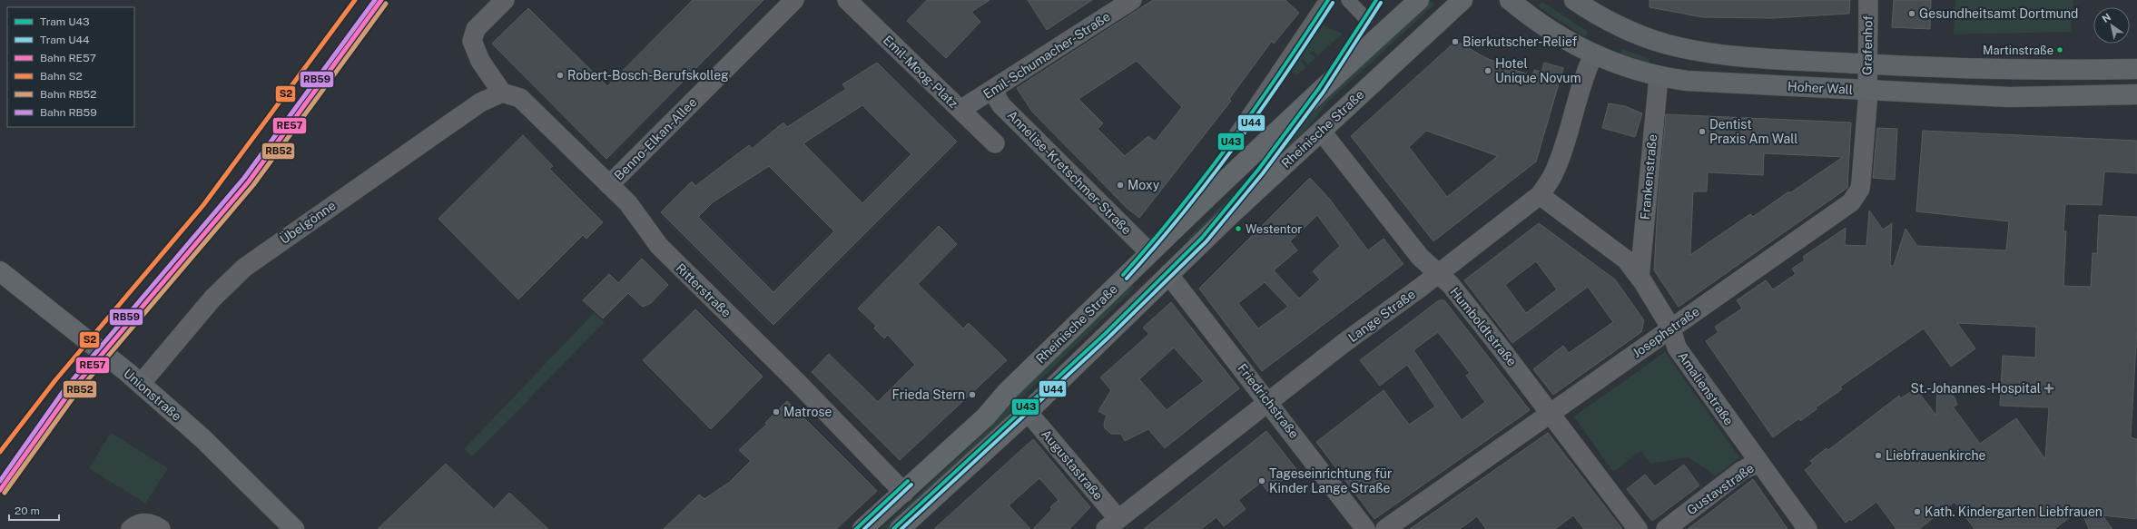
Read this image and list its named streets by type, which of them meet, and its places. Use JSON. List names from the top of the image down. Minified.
{"streets":{"main road":["Hoher Wall","Rheinische Straße","Unionstraße"],"street":["Grafenhof","Emil-Schumacher-Straße","Emil-Moog-Platz","Benno-Elkan-Allee","Annelise-Kretschmer-Straße","Frankenstraße","Übelgönne","Ritterstraße","Lange Straße","Humboldtstraße","Josephstraße","Amalienstraße","Friedrichstraße","Augustastraße","Gustavstraße"]},"crossings":[["Grafenhof","Hoher Wall"],["Grafenhof","Josephstraße"],["Emil-Schumacher-Straße","Emil-Moog-Platz"],["Emil-Schumacher-Straße","Annelise-Kretschmer-Straße"],["Hoher Wall","Frankenstraße"],["Hoher Wall","Lange Straße"],["Hoher Wall","Josephstraße"],["Rheinische Straße","Annelise-Kretschmer-Straße"],["Rheinische Straße","Ritterstraße"],["Rheinische Straße","Humboldtstraße"],["Rheinische Straße","Friedrichstraße"],["Rheinische Straße","Augustastraße"],["Benno-Elkan-Allee","Ritterstraße"],["Frankenstraße","Amalienstraße"],["Übelgönne","Ritterstraße"],["Übelgönne","Unionstraße"],["Lange Straße","Humboldtstraße"],["Lange Straße","Amalienstraße"],["Lange Straße","Friedrichstraße"],["Lange Straße","Augustastraße"],["Humboldtstraße","Josephstraße"],["Josephstraße","Amalienstraße"],["Amalienstraße","Gustavstraße"]],"places":{"other":["Gesundheitsamt Dortmund","Bierkutscher-Relief","Martinstraße","Hotel Unique Novum","Robert-Bosch-Berufskolleg","Dentist Praxis Am Wall","Moxy","Westentor","Frieda Stern","Matrose","Liebfrauenkirche","Tageseinrichtung für Kinder Lange Straße","Kath. Kindergarten Liebfrauen"],"health":["St.-Johannes-Hospital"]},"lines":["tram line U43","rail line RE57","rail line S2","rail line RB59","tram line U44","rail line RB52"],"legend":["Tram U43","Tram U44","Bahn RE57","Bahn S2","Bahn RB52","Bahn RB59"],"scale_bar":"20 m","north":"top left"}
